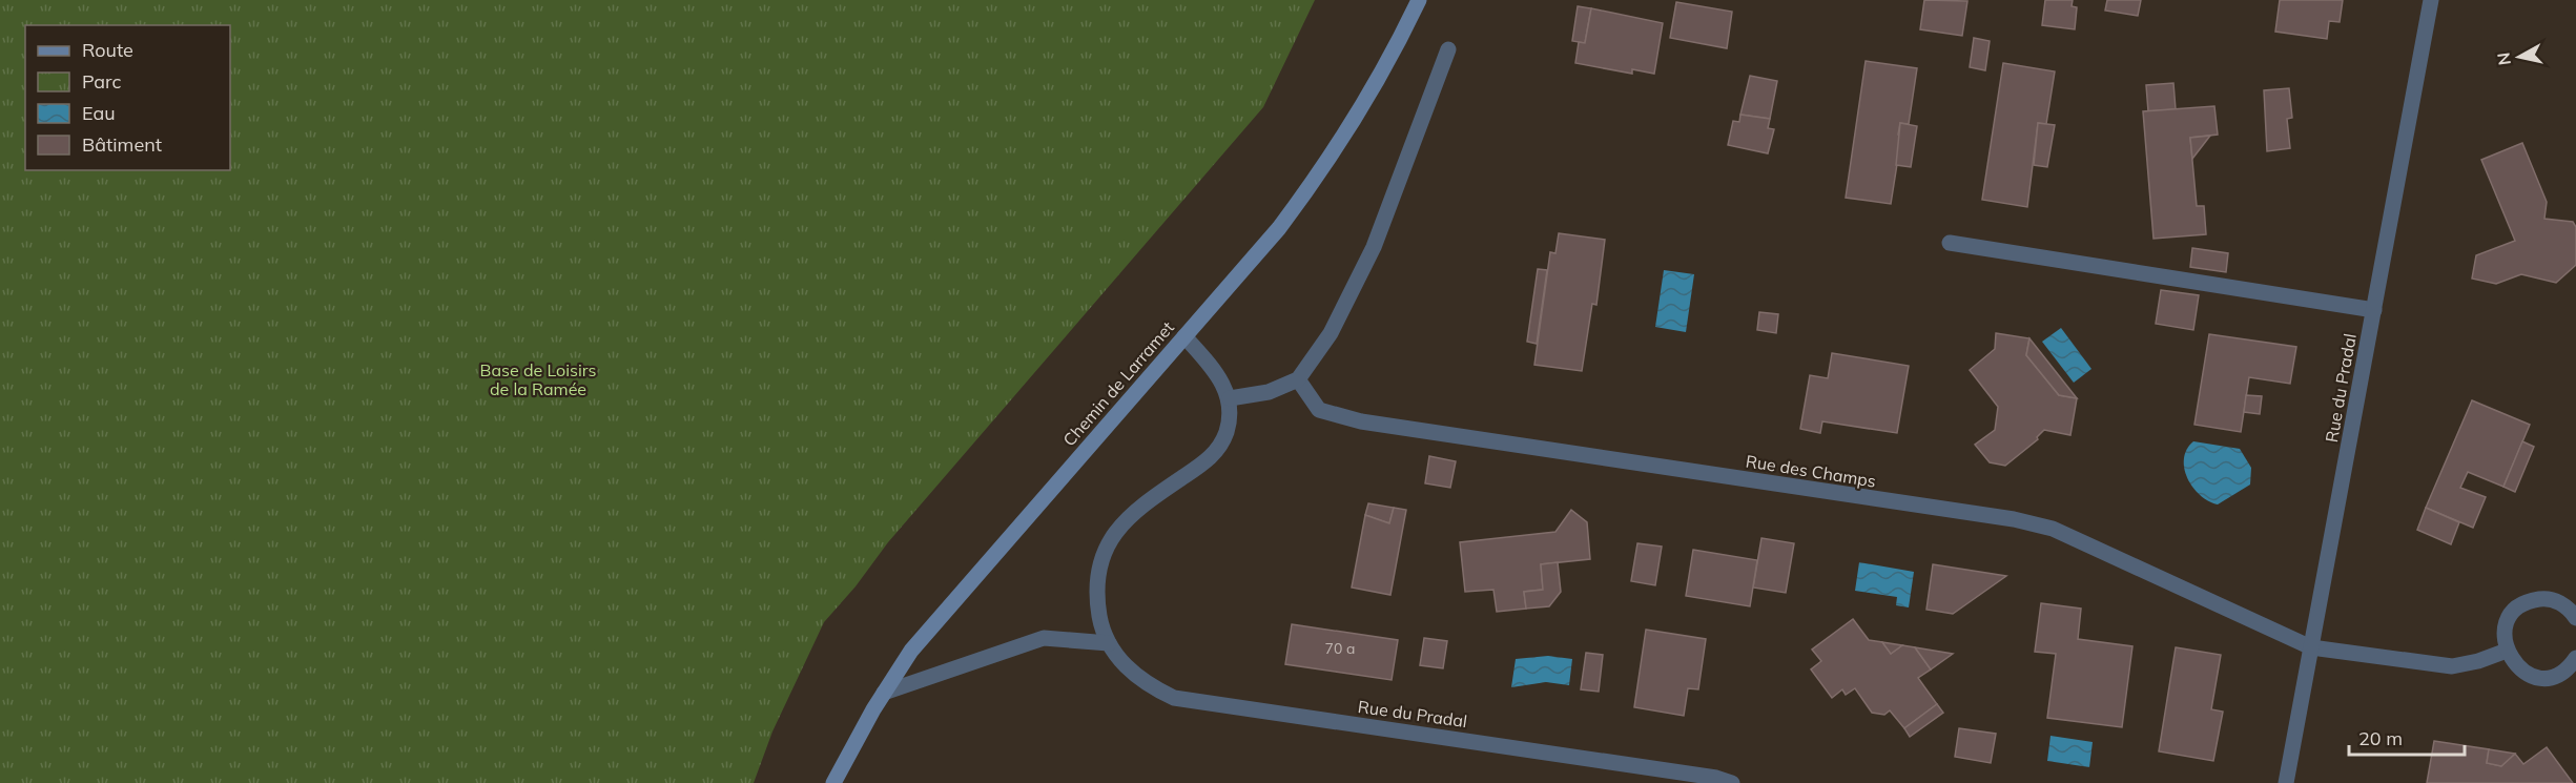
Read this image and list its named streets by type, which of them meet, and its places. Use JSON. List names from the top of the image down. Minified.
{"streets":{"main road":["Chemin de Larramet"],"street":["Rue du Pradal","Rue des Champs"]},"crossings":[["Rue du Pradal","Rue des Champs"]],"parks":["Base de Loisirs de la Ramée"],"house_numbers":["70 a"],"legend":["Route","Parc","Eau","Bâtiment"],"scale_bar":"20 m","north":"left"}
